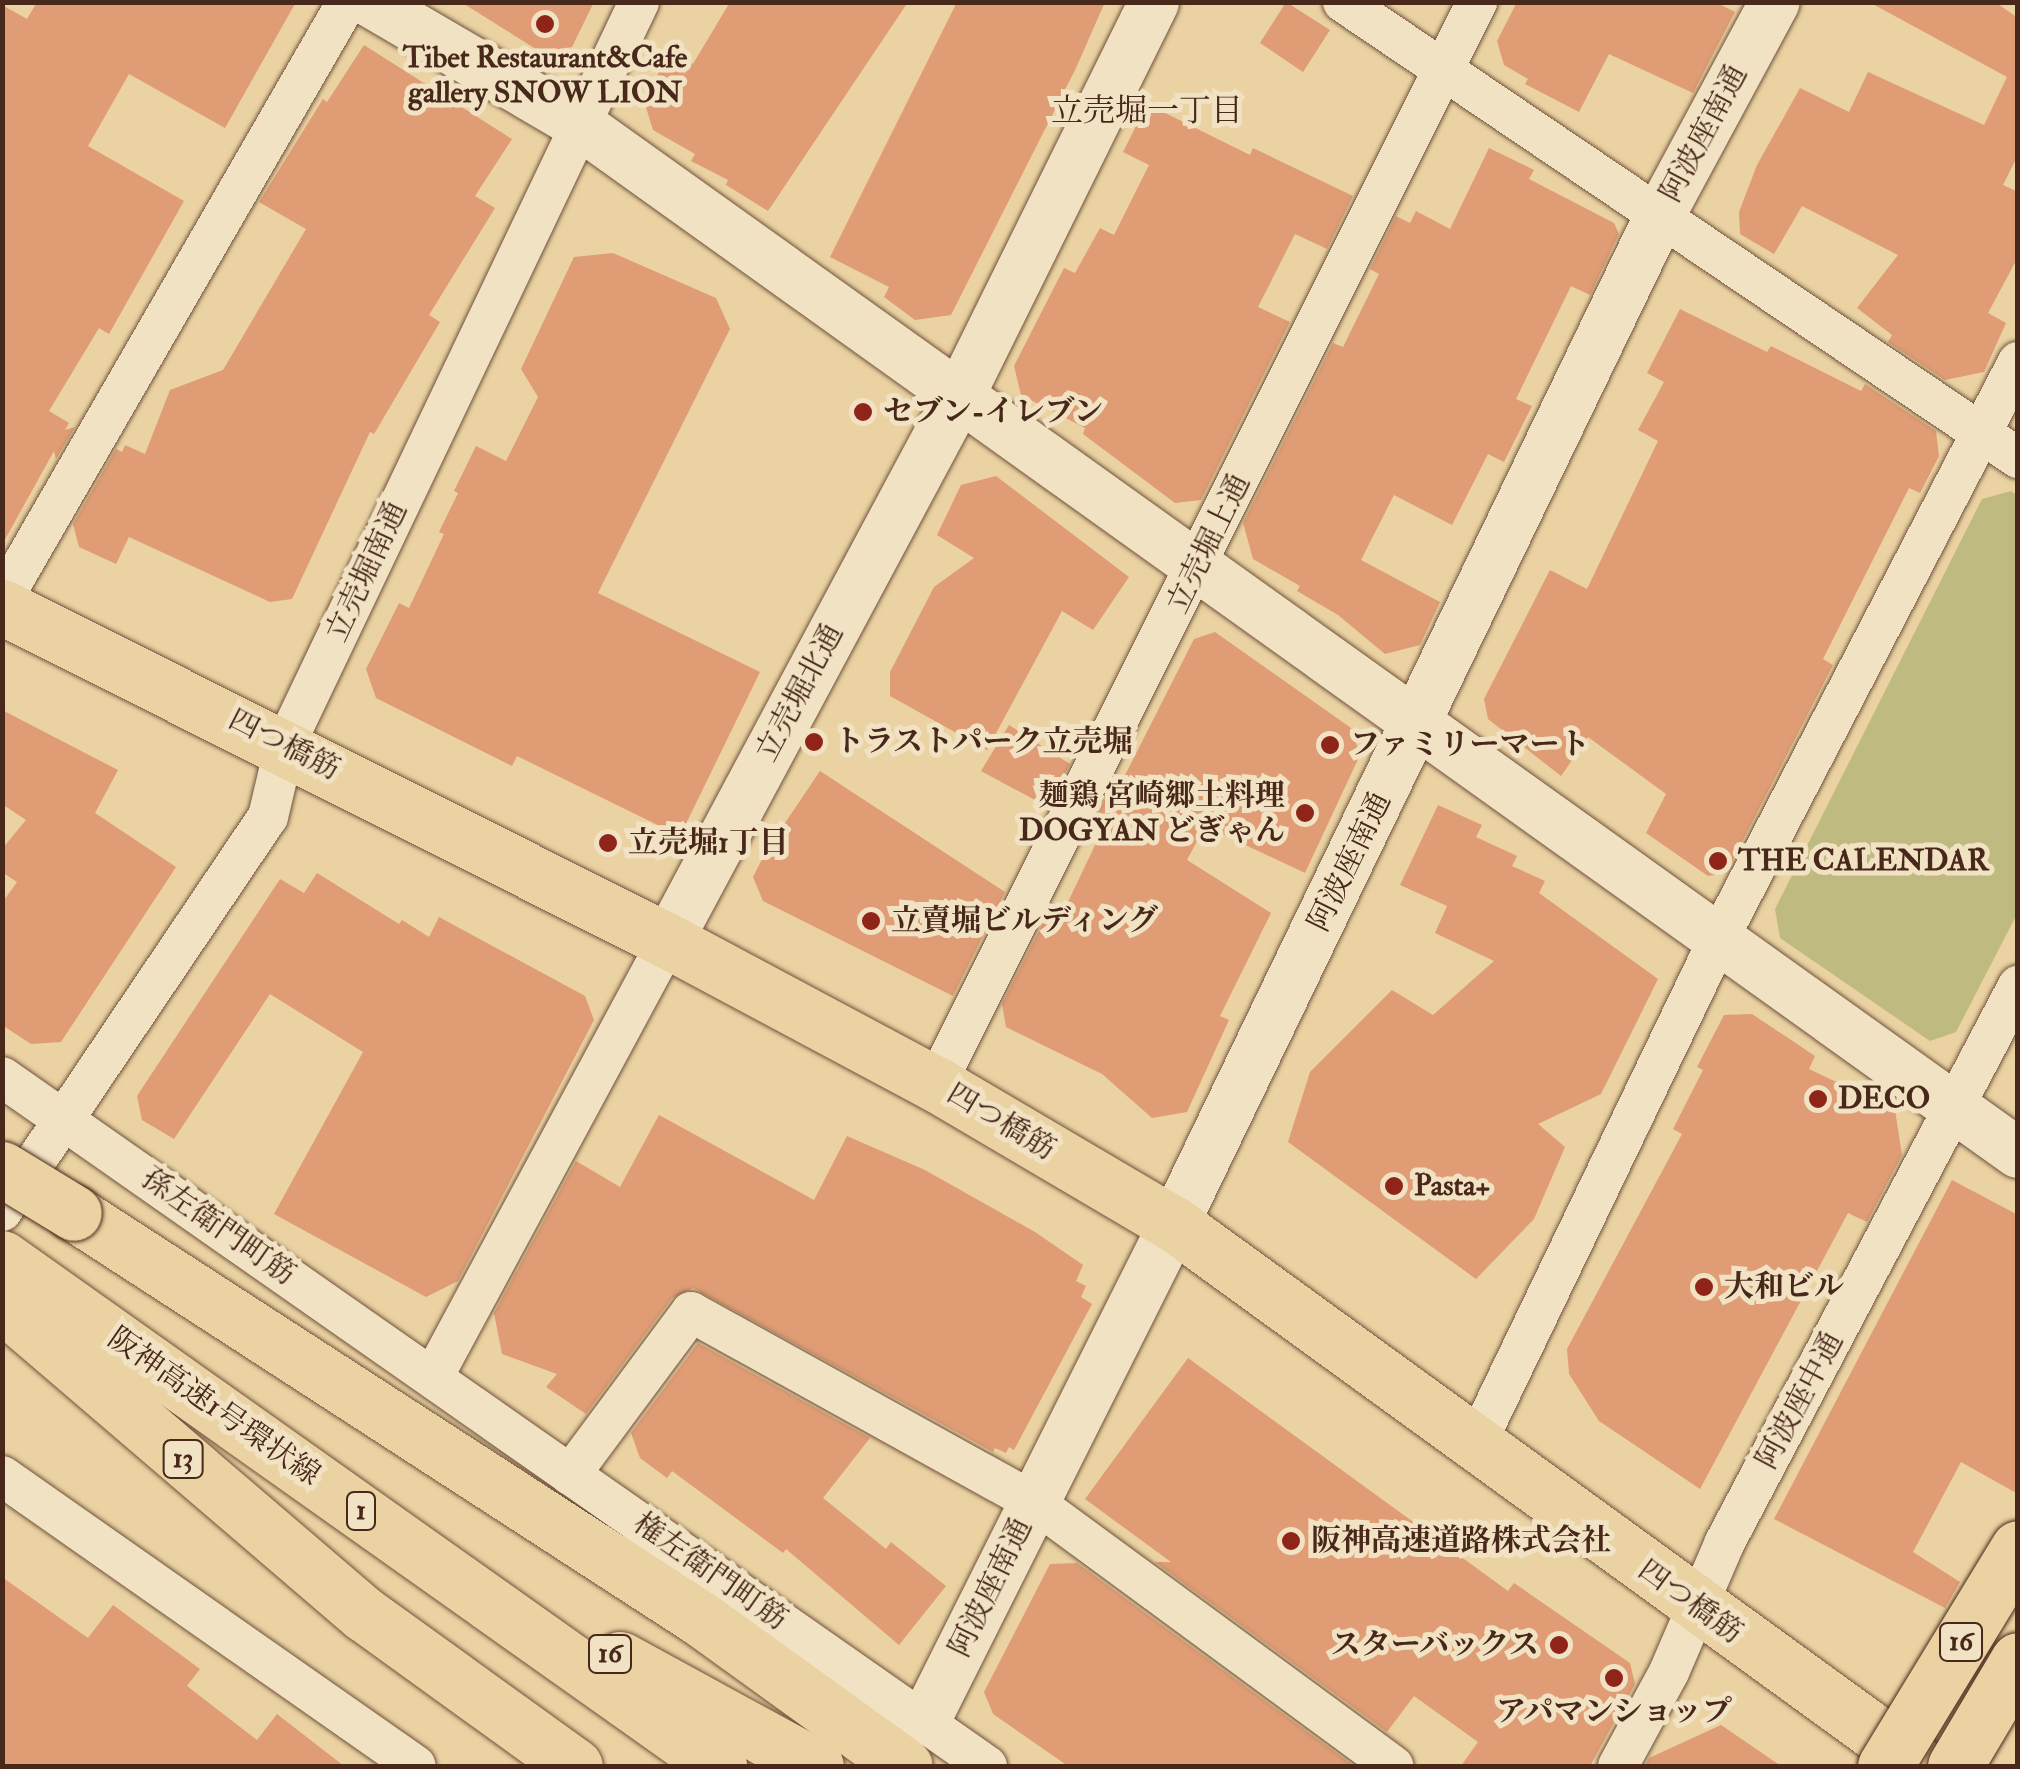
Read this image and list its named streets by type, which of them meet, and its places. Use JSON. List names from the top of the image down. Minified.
{"streets":{"main road":["四つ橋筋","阪神高速1号環状線","13","1","16"],"street":["阿波座南通","立売堀上通","立売堀南通","立売堀北通","孫左衛門町筋","阿波座中通","権左衛門町筋"]},"crossings":[["阿波座南通","四つ橋筋"],["阿波座南通","権左衛門町筋"],["立売堀上通","四つ橋筋"],["立売堀南通","四つ橋筋"],["立売堀南通","孫左衛門町筋"],["立売堀北通","四つ橋筋"],["立売堀北通","孫左衛門町筋"],["立売堀北通","権左衛門町筋"],["四つ橋筋","阿波座中通"],["四つ橋筋","16"],["孫左衛門町筋","権左衛門町筋"],["阪神高速1号環状線","16"]],"districts":["立売堀一丁目"],"places":["Tibet Restaurant&Cafe gallery SNOW LION","セブン-イレブン","トラストパーク立売堀","ファミリーマート","麺鶏 宮崎郷土料理 DOGYAN どぎゃん","立売堀1丁目","THE CALENDAR","立賣堀ビルディング","DECO","Pasta+","大和ビル","阪神高速道路株式会社","スターバックス","アパマンショップ"]}
